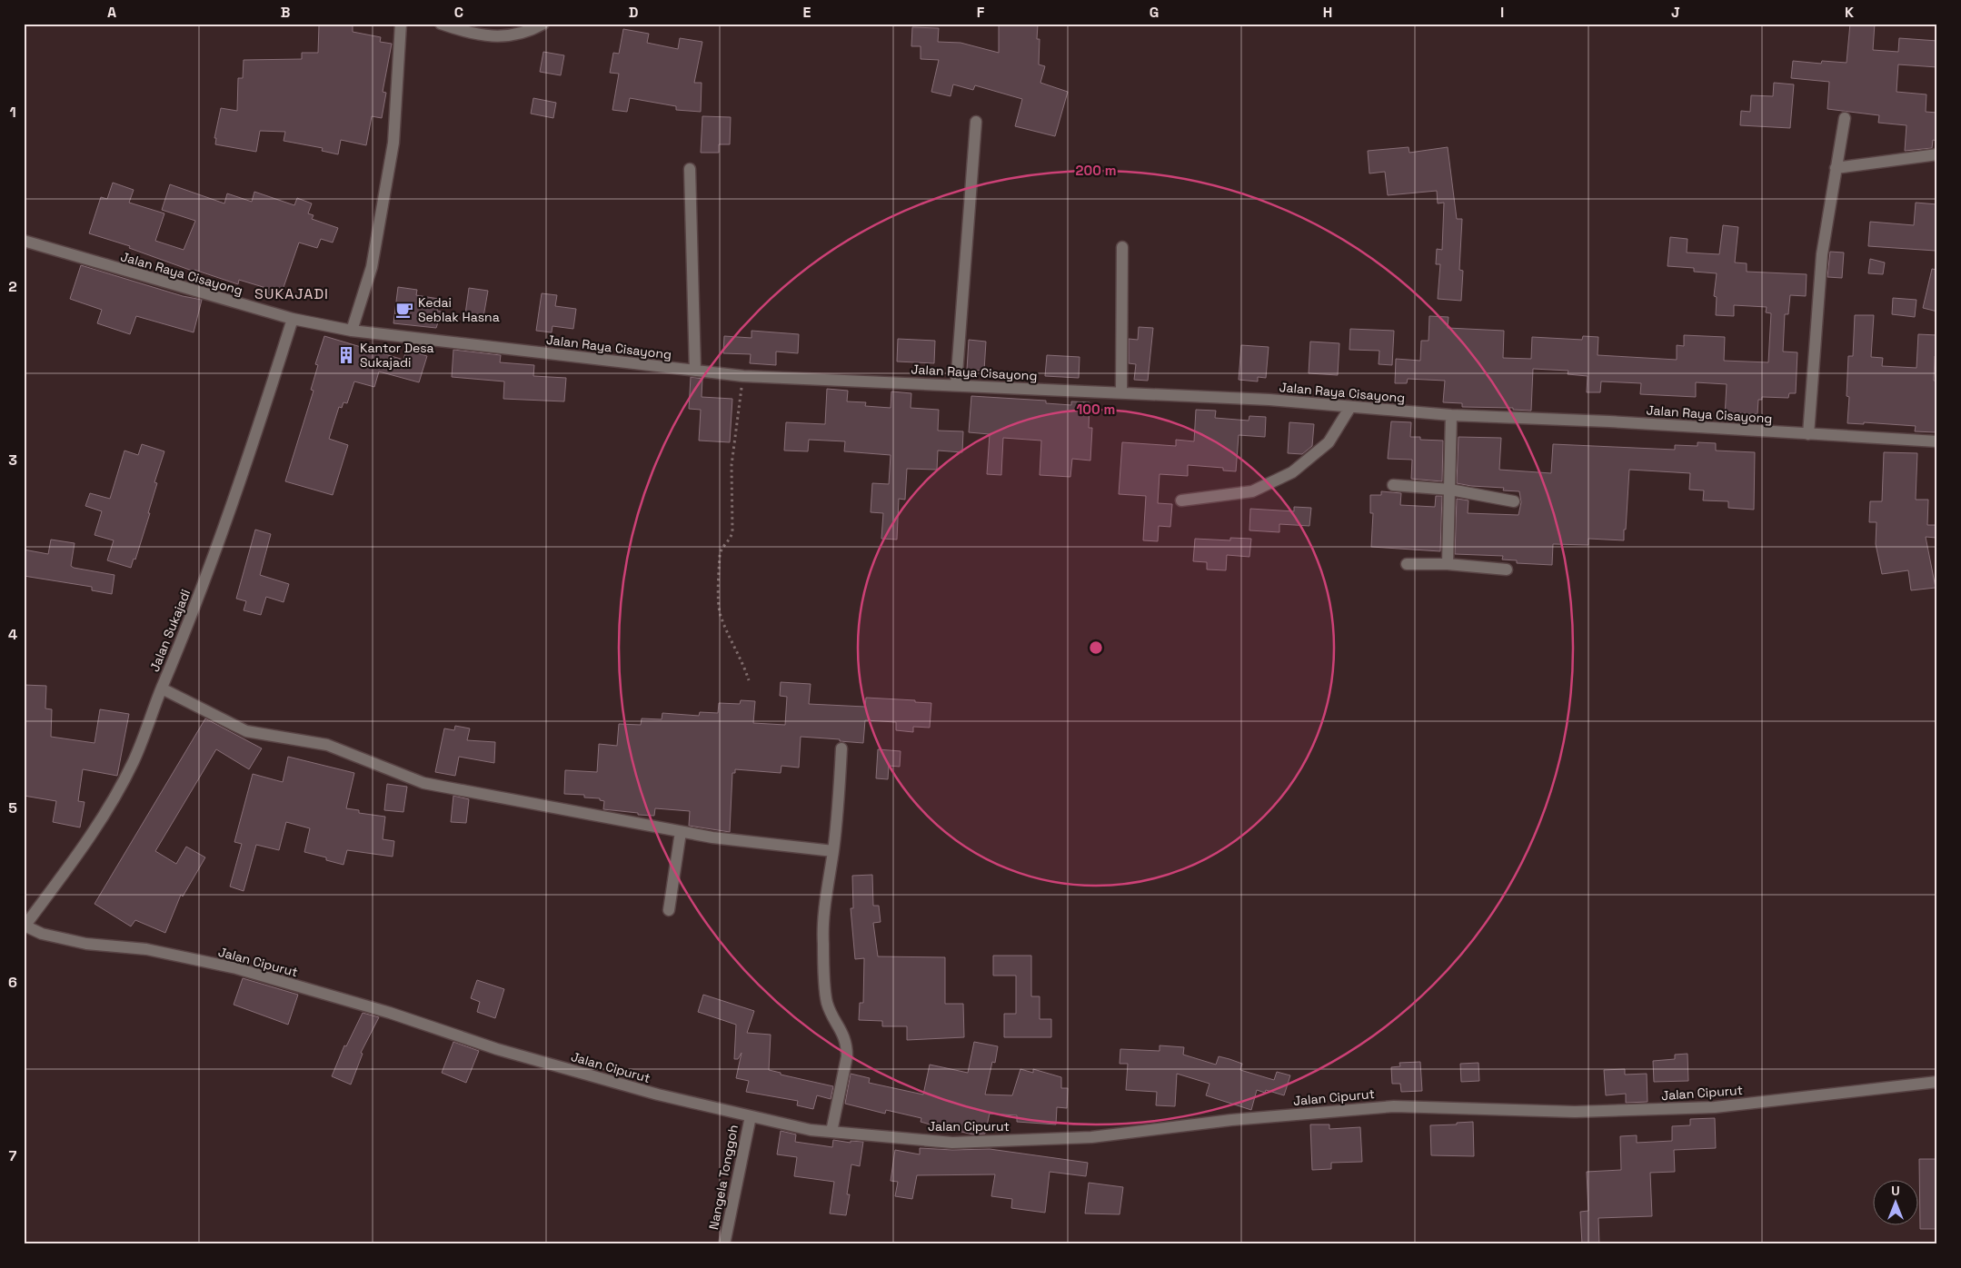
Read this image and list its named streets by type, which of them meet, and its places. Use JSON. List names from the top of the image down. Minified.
{"streets":{"street":["Jalan Raya Cisayong","Jalan Sukajadi","Jalan Cipurut","Nangela Tonggoh"]},"crossings":[["Jalan Raya Cisayong","Jalan Sukajadi"],["Jalan Sukajadi","Jalan Cipurut"],["Jalan Cipurut","Nangela Tonggoh"]],"districts":["SUKAJADI"],"places":{"cafe":["Kedai Seblak Hasna"],"building":["Kantor Desa Sukajadi"]},"north":"top","grid":{"columns":["A","B","C","D","E","F","G","H","I","J","K"],"rows":["1","2","3","4","5","6","7"]},"rings":["200 m","100 m"]}
